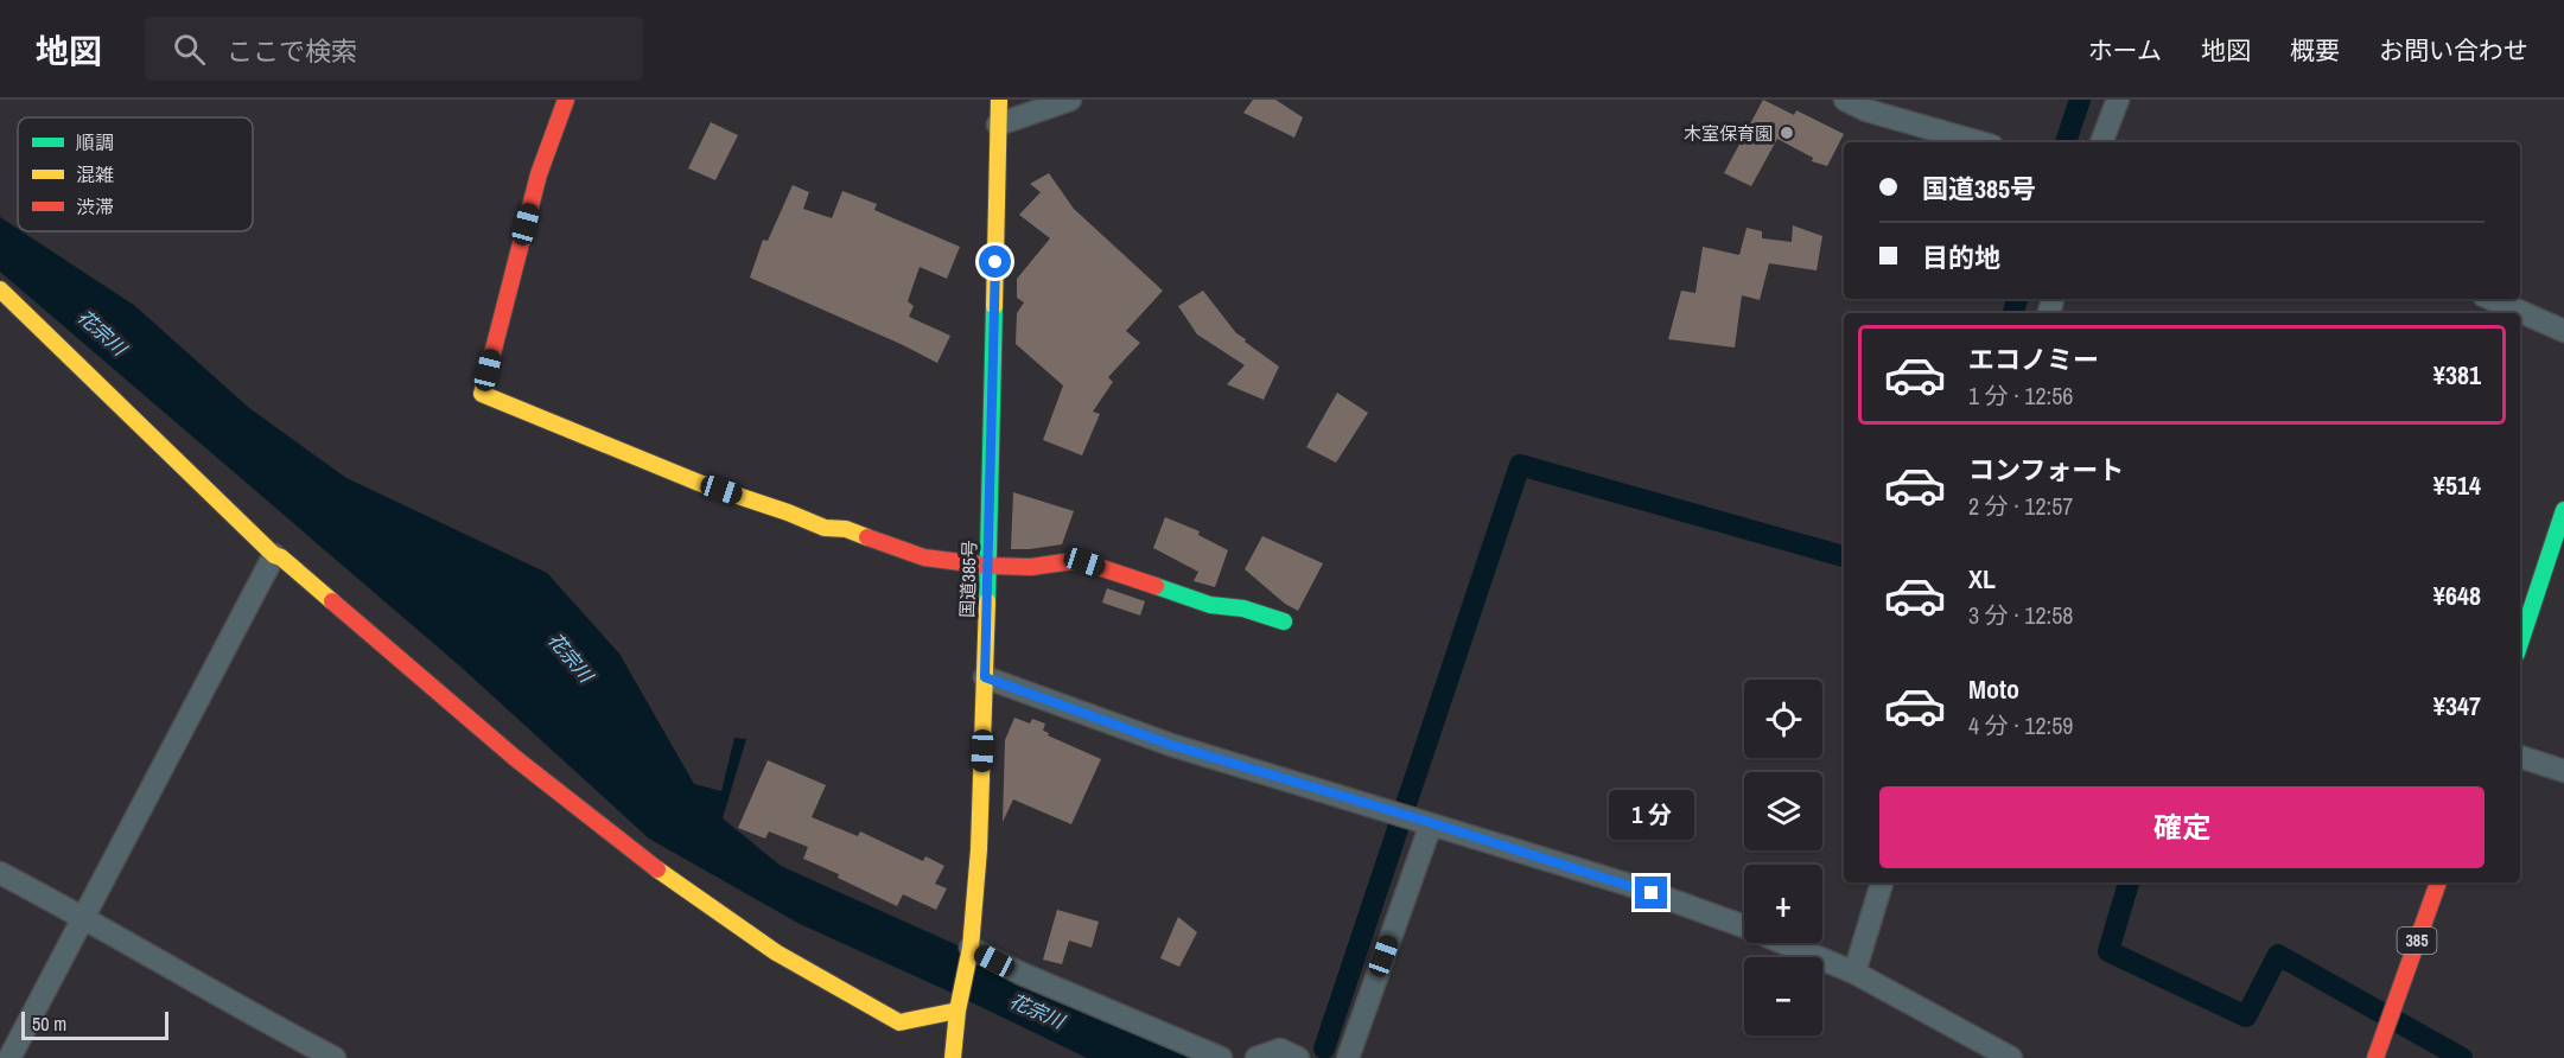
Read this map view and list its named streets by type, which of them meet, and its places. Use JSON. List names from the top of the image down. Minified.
{"streets":{"main road":["国道385号","385"]},"water":["花宗川"],"places":["木室保育園"],"legend":["順調","混雑","渋滞"],"scale_bar":"50 m","page":{"header":"地図","search":"ここで検索","nav":["ホーム","地図","概要","お問い合わせ"],"banner":["国道385号","目的地"],"list":[{"name":"エコノミー","note":"1 分 · 12:56","value":"¥381"},{"name":"コンフォート","note":"2 分 · 12:57","value":"¥514"},{"name":"XL","note":"3 分 · 12:58","value":"¥648"},{"name":"Moto","note":"4 分 · 12:59","value":"¥347"}],"map_buttons":["+","−"],"buttons":"確定","bubble":"1 分","scale":"50 m"}}
